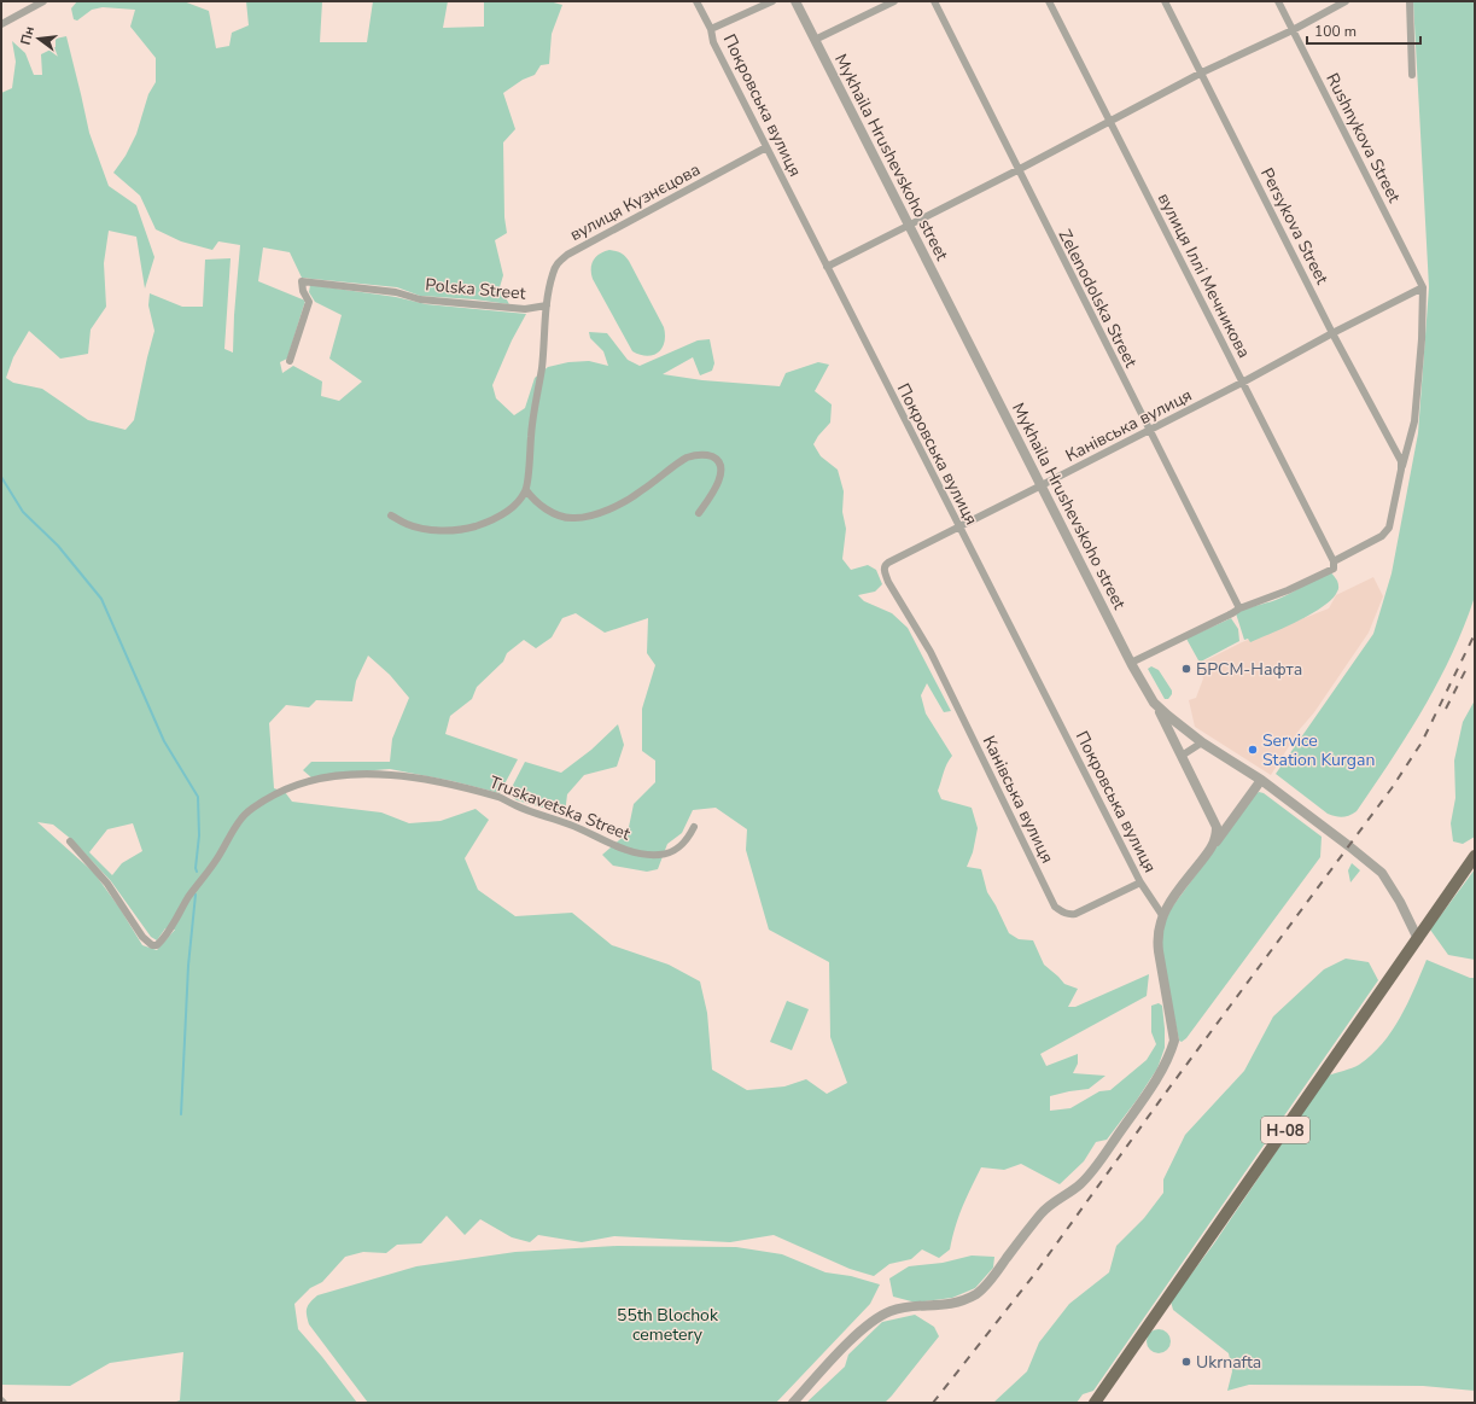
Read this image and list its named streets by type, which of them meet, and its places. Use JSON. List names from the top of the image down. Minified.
{"streets":{"main road":["Н-08"],"street":["Покровська вулиця","Rushnykova Street","Mykhaila Hrushevskoho street","вулиця Кузнєцова","Persykova Street","вулиця Іллі Мечникова","Polska Street","Zelenodolska Street","Канівська вулиця","Truskavetska Street"]},"crossings":[["Покровська вулиця","вулиця Кузнєцова"],["Покровська вулиця","Канівська вулиця"],["Rushnykova Street","Канівська вулиця"],["Mykhaila Hrushevskoho street","Канівська вулиця"],["Mykhaila Hrushevskoho street","Н-08"],["вулиця Кузнєцова","Polska Street"],["Persykova Street","Канівська вулиця"],["вулиця Іллі Мечникова","Канівська вулиця"],["Zelenodolska Street","Канівська вулиця"]],"parks":["55th Blochok cemetery"],"places":["БРСМ-Нафта","Service Station Kurgan","Ukrnafta"],"scale_bar":"100 m","north":"left"}
